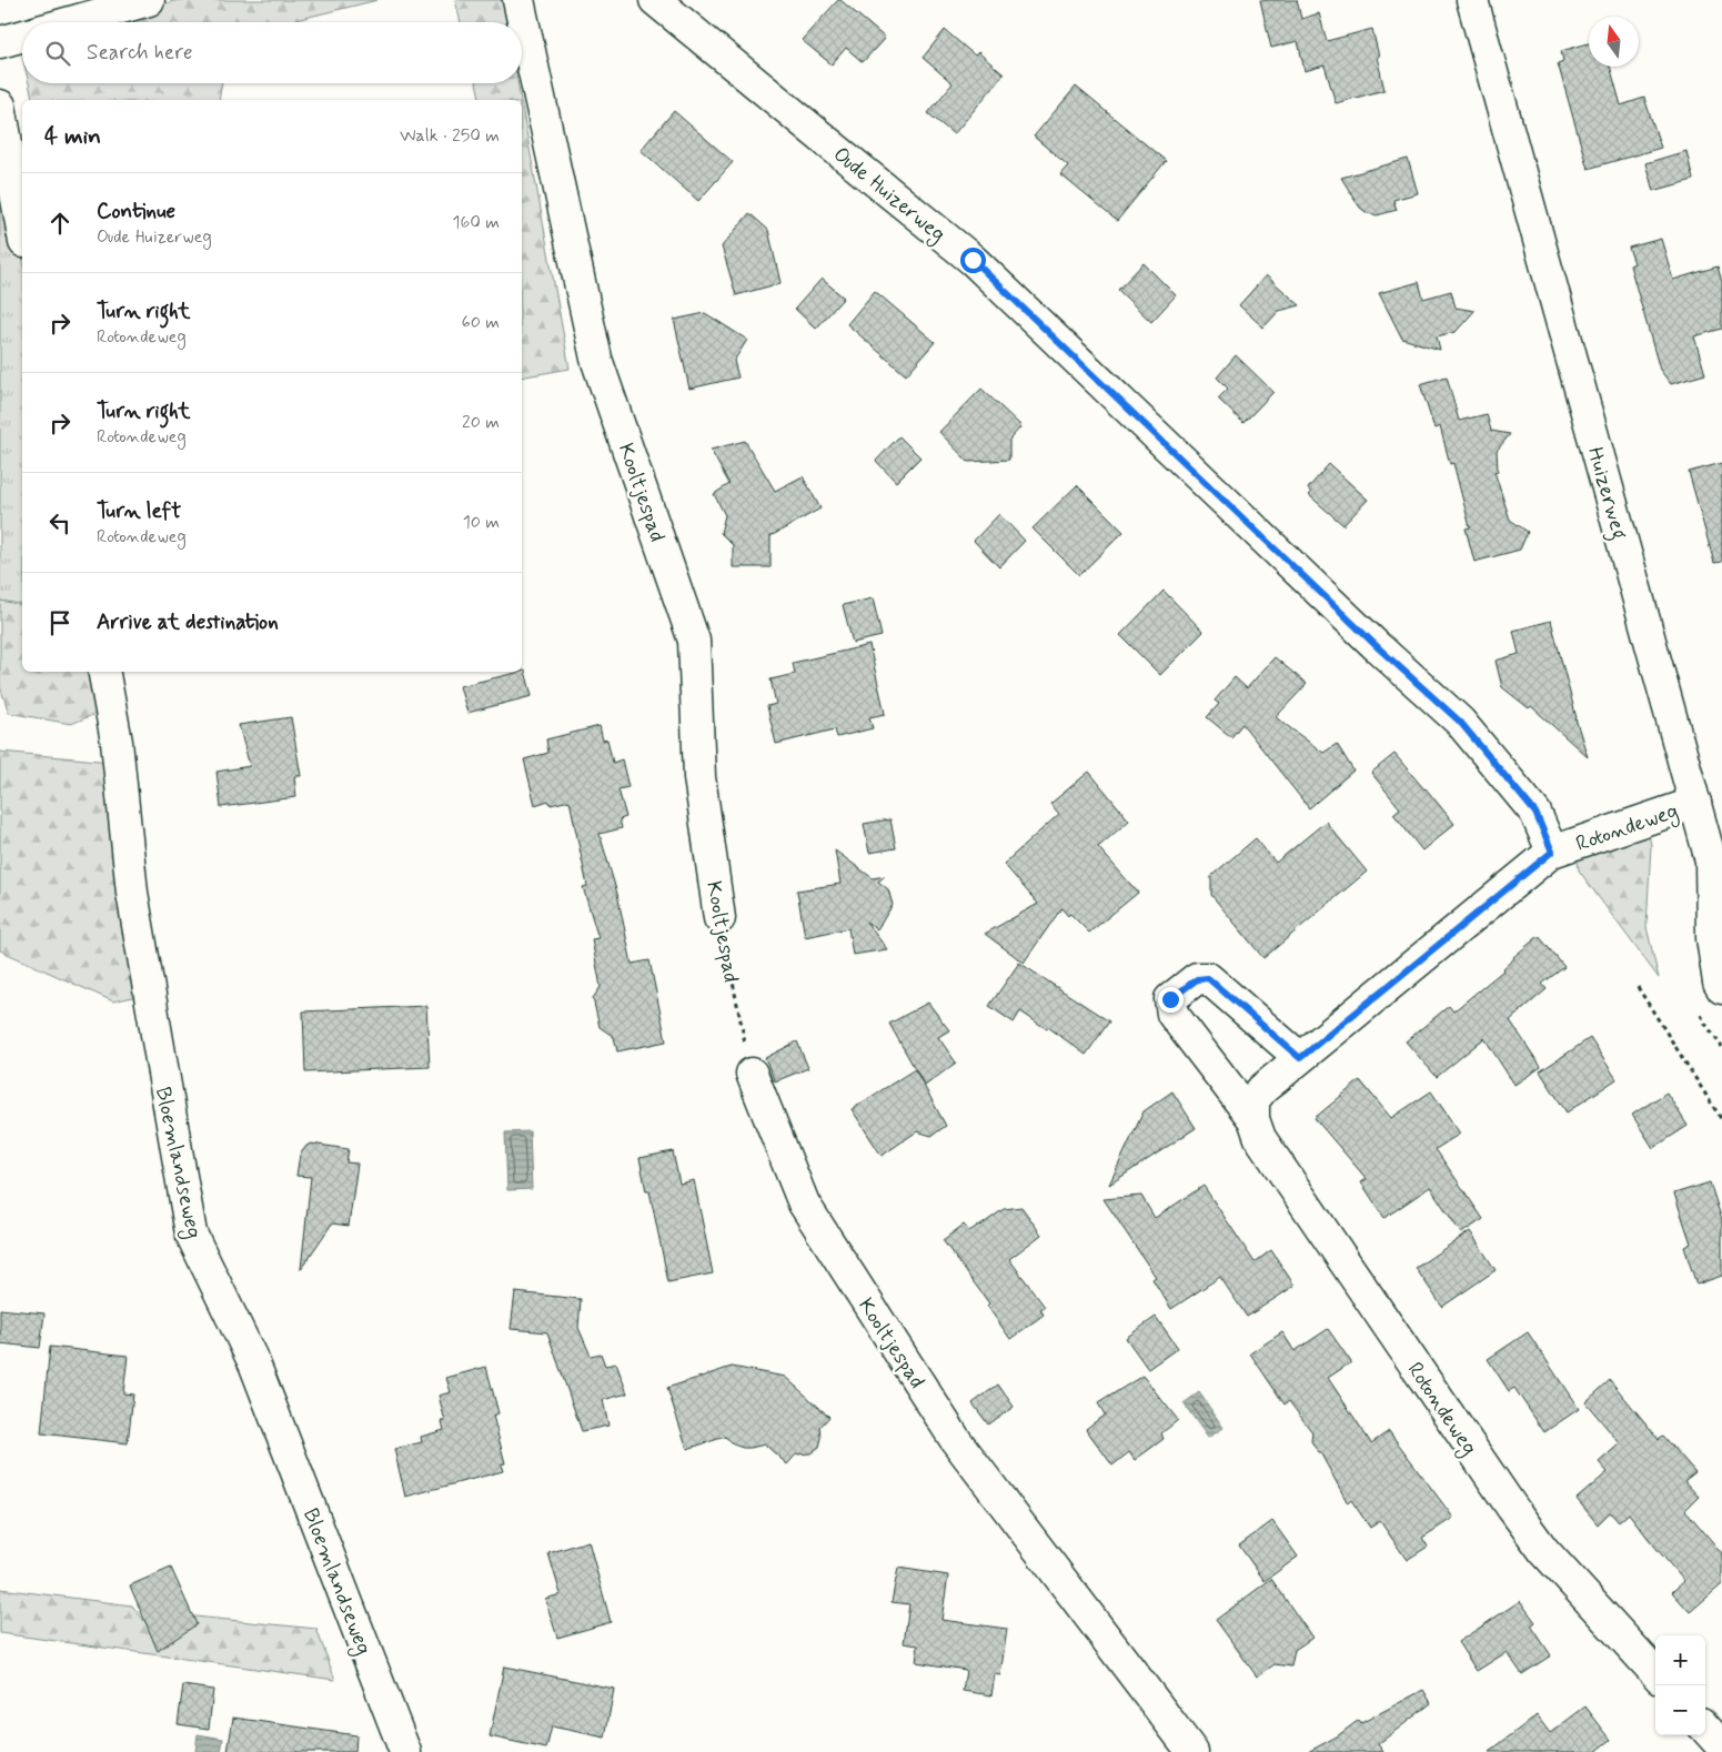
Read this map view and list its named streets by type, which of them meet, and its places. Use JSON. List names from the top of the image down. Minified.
{"streets":{"street":["Oude Huizerweg","Kooltjespad","Huizerweg","Rotondeweg","Bloemlandseweg"]},"crossings":[["Oude Huizerweg","Rotondeweg"],["Huizerweg","Rotondeweg"]],"north":"top","page":{"search":"Search here","heading":["4 min","Walk · 250 m"],"list":[["Continue","Oude Huizerweg","160 m"],["Turn right","Rotondeweg","60 m"],["Turn right","Rotondeweg","20 m"],["Turn left","Rotondeweg","10 m"],"Arrive at destination"],"map_buttons":["+","−"]}}
